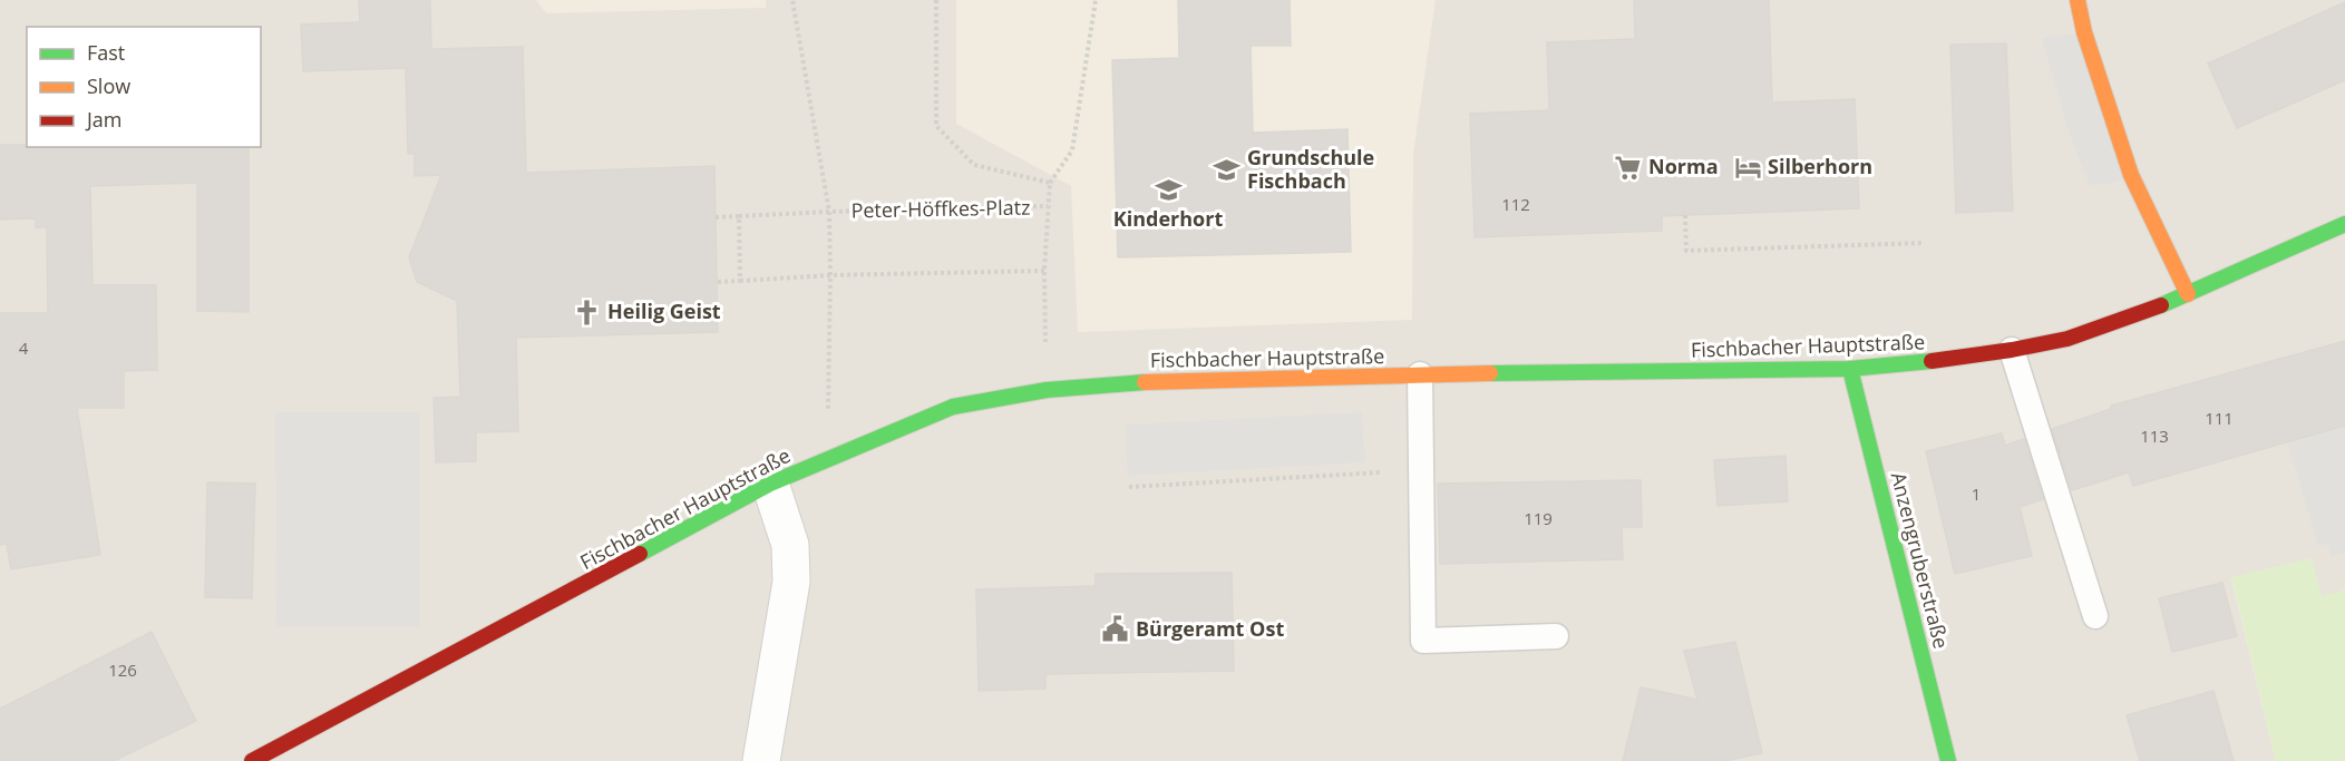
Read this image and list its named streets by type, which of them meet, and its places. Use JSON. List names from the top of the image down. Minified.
{"streets":{"main road":["Fischbacher Hauptstraße","Anzengruberstraße"],"path":["Peter-Höffkes-Platz"]},"crossings":[["Peter-Höffkes-Platz","Fischbacher Hauptstraße"],["Fischbacher Hauptstraße","Anzengruberstraße"]],"places":{"supermarket":["Norma"],"hotel":["Silberhorn"],"school or university":["Grundschule Fischbach","Kinderhort"],"church":["Heilig Geist"],"public building":["Bürgeramt Ost"]},"house_numbers":["112","4","111","113","1","119","126"],"legend":["Fast","Slow","Jam"]}
